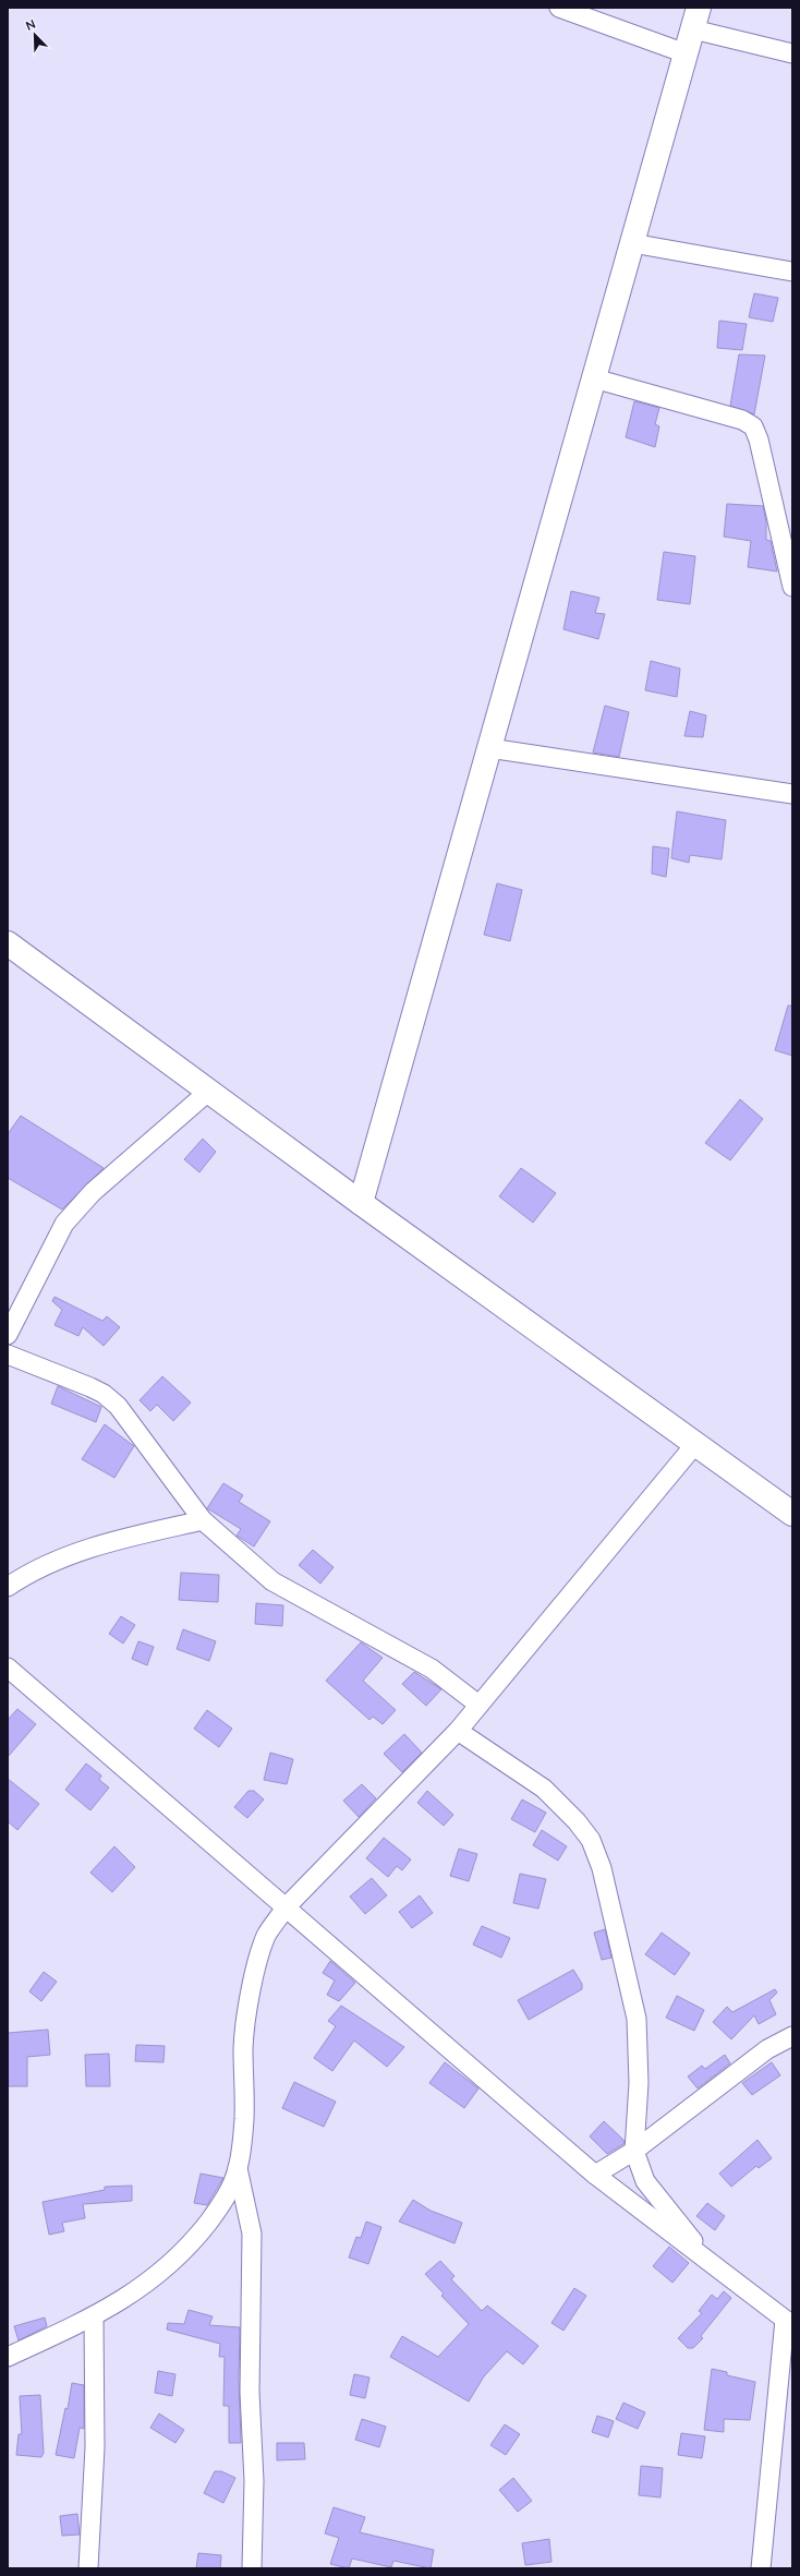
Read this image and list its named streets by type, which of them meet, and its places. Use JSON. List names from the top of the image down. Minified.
{"north":"top left"}
